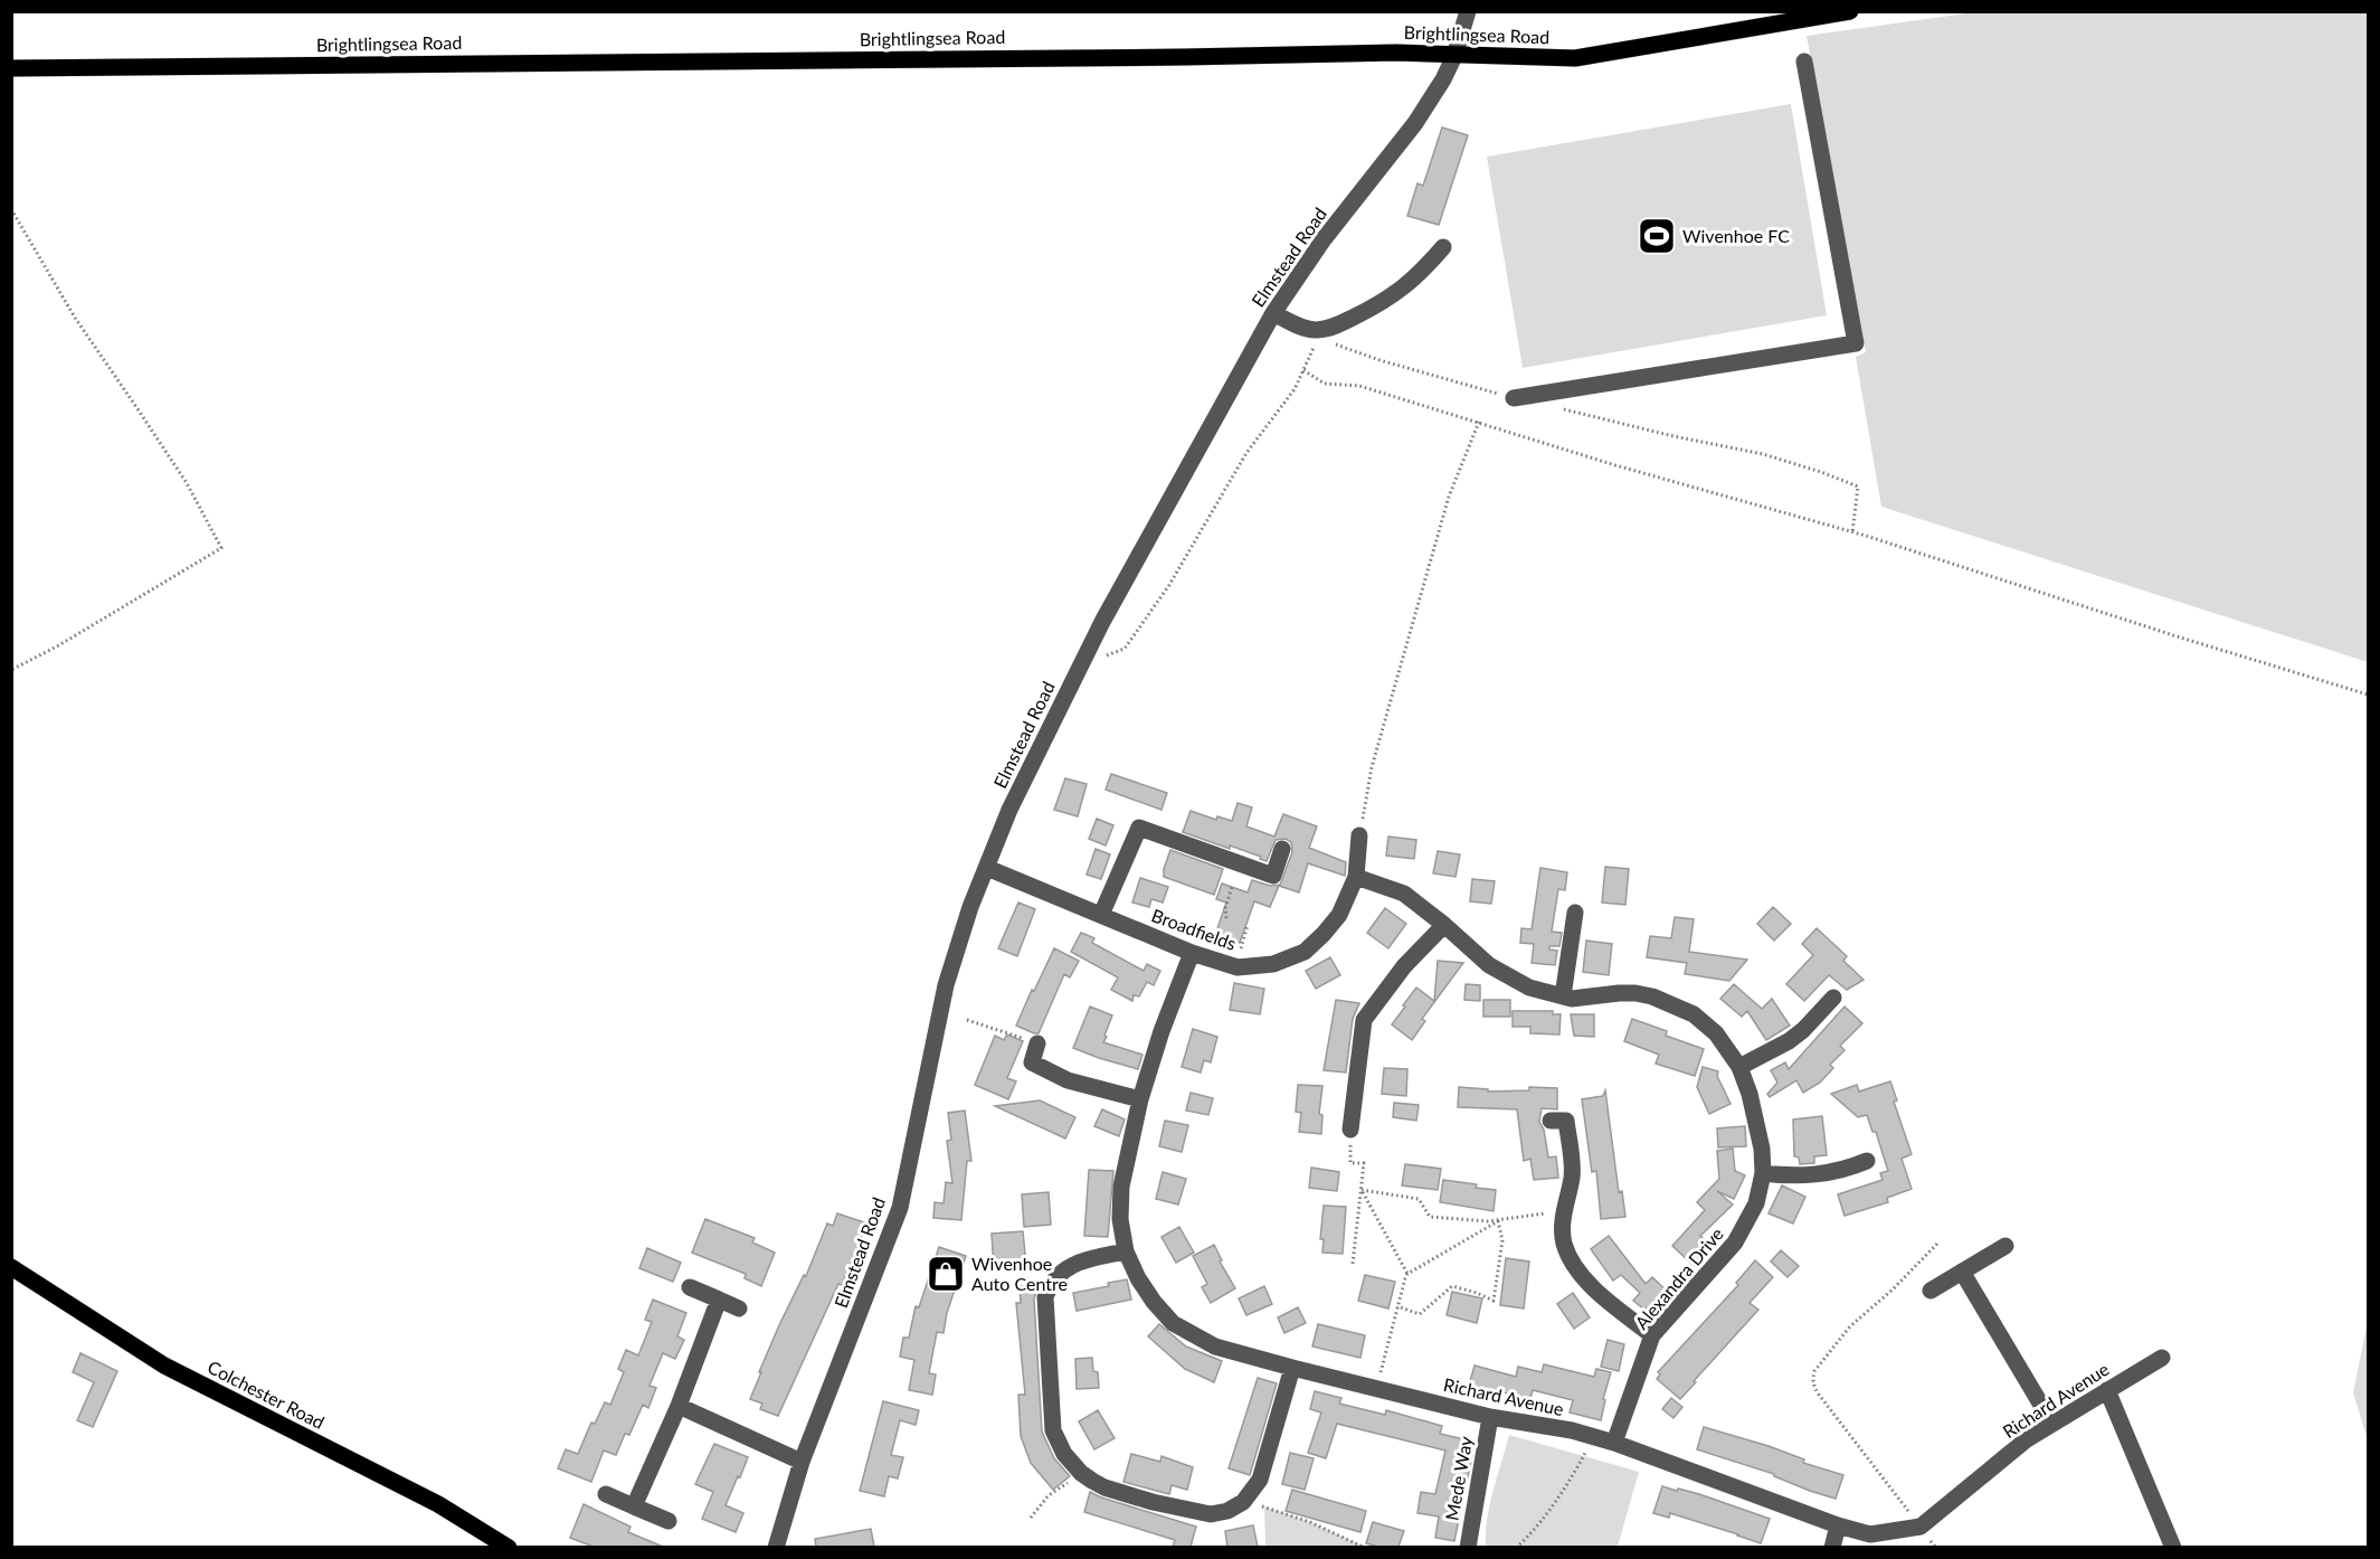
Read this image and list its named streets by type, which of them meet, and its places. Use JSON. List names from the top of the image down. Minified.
{"streets":{"main road":["Brightlingsea Road","Colchester Road"],"street":["Elmstead Road","Broadfields","Alexandra Drive","Richard Avenue","Mede Way"]},"crossings":[["Brightlingsea Road","Elmstead Road"],["Elmstead Road","Broadfields"],["Broadfields","Alexandra Drive"],["Broadfields","Richard Avenue"],["Alexandra Drive","Richard Avenue"],["Richard Avenue","Mede Way"]],"places":{"sports":["Wivenhoe FC"],"shop":["Wivenhoe Auto Centre"]}}
